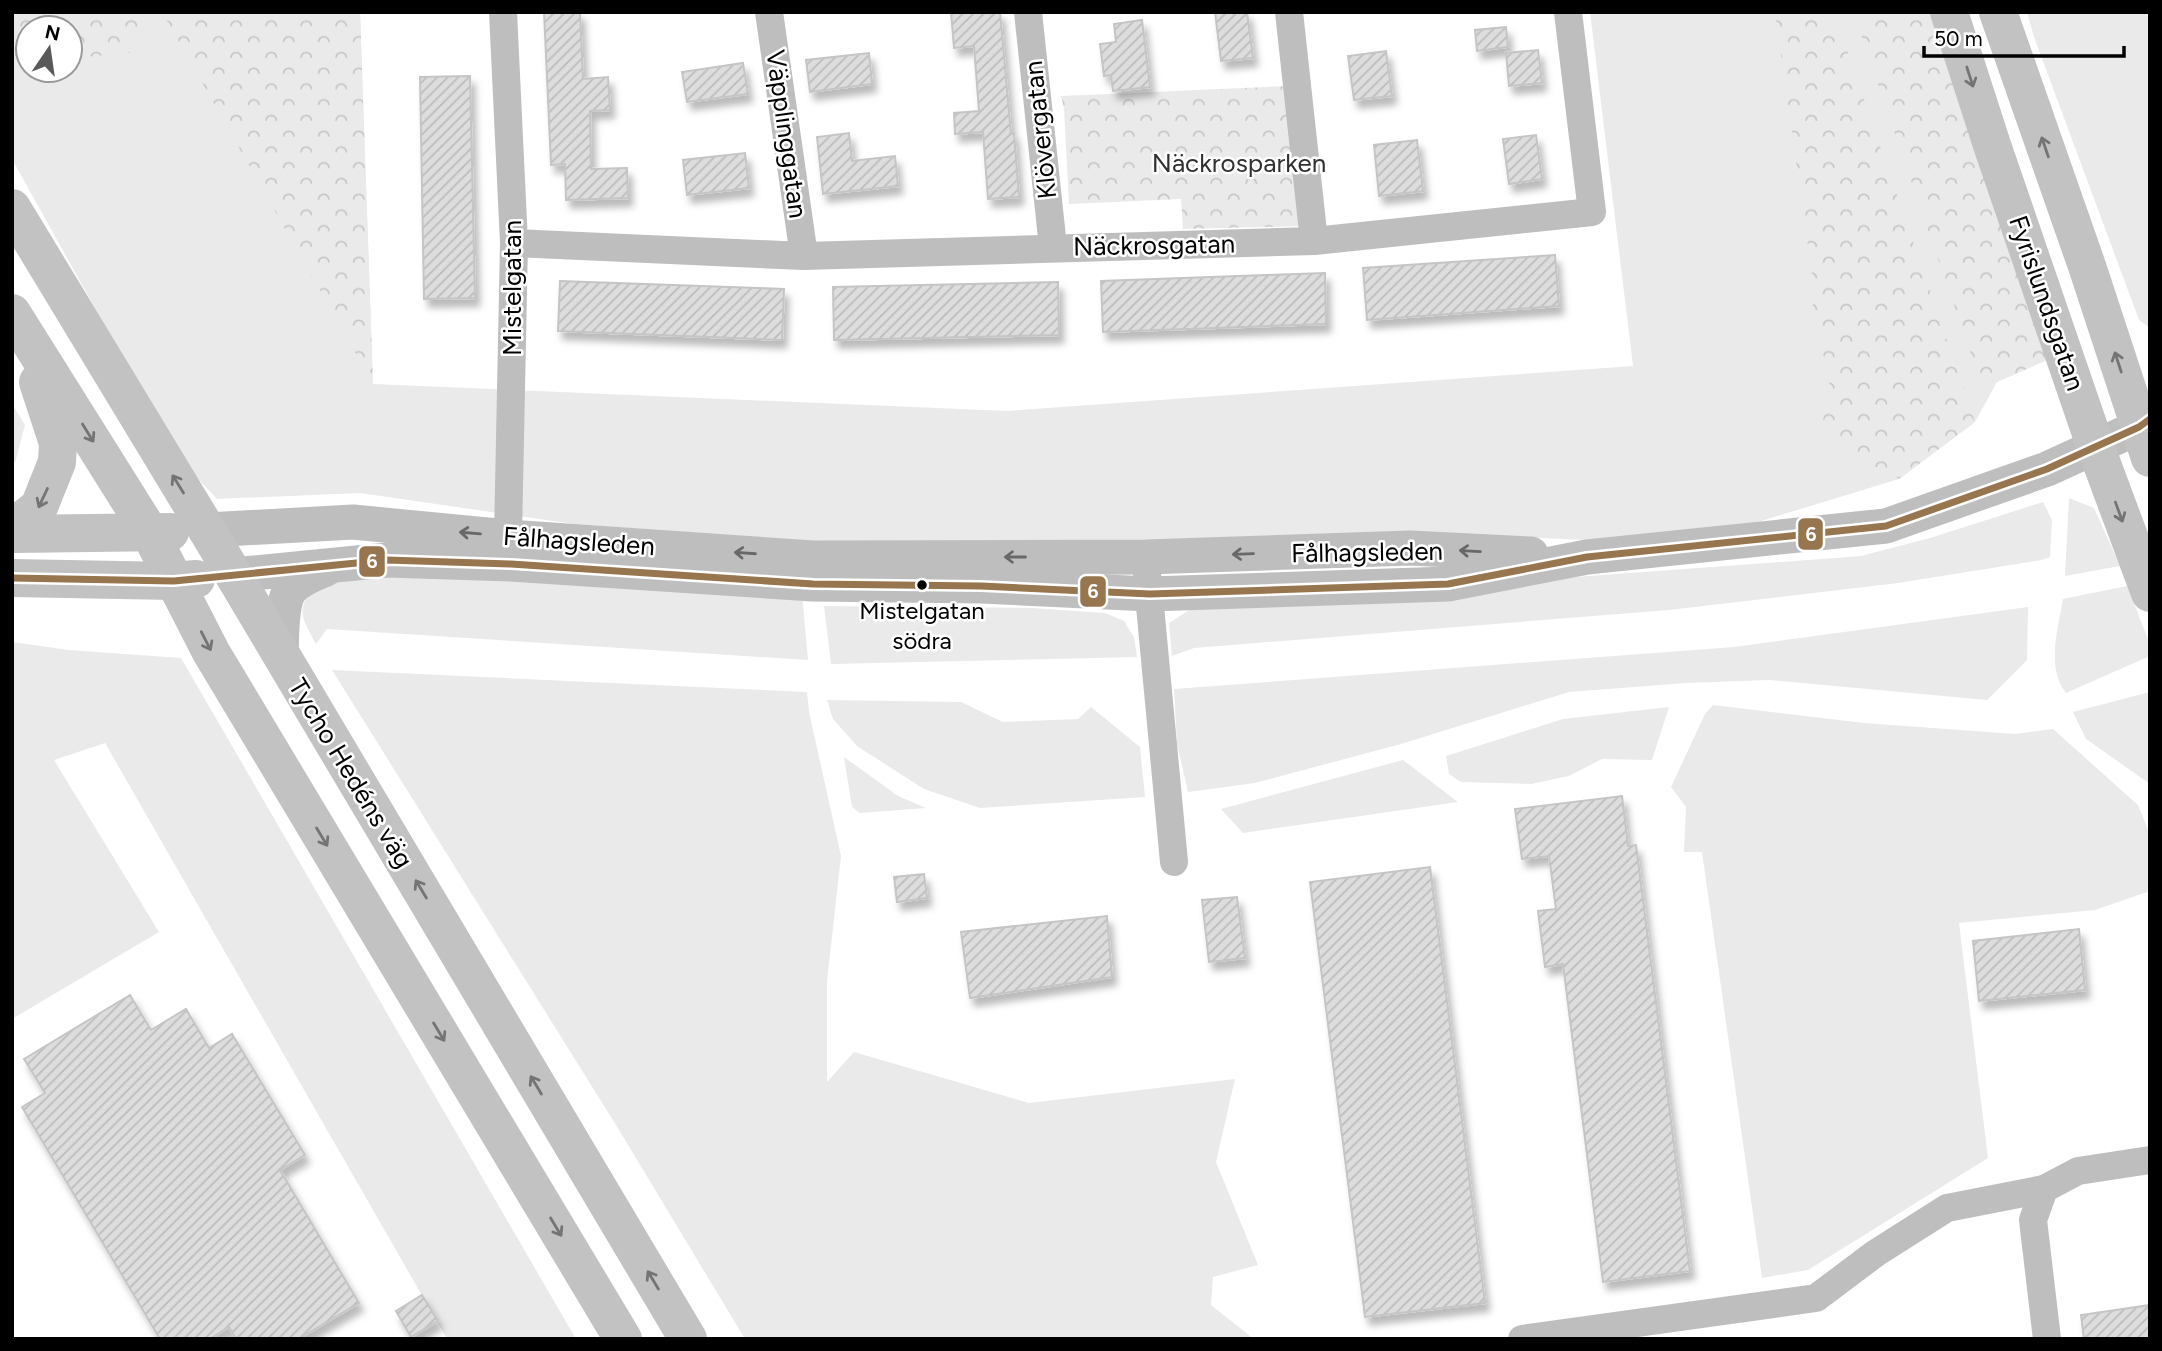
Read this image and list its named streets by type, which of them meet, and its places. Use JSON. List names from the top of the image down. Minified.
{"streets":{"main road":["Fyrislundsgatan","Fålhagsleden","Tycho Hedéns väg"],"street":["Klövergatan","Väpplinggatan","Näckrosgatan","Mistelgatan"]},"crossings":[["Klövergatan","Näckrosgatan"],["Väpplinggatan","Näckrosgatan"],["Näckrosgatan","Mistelgatan"],["Mistelgatan","Fålhagsleden"],["Fyrislundsgatan","Fålhagsleden"],["Fålhagsleden","Tycho Hedéns väg"]],"parks":["Näckrosparken"],"places":["Mistelgatan södra"],"lines":["transit line 6"],"scale_bar":"50 m","north":"top"}
